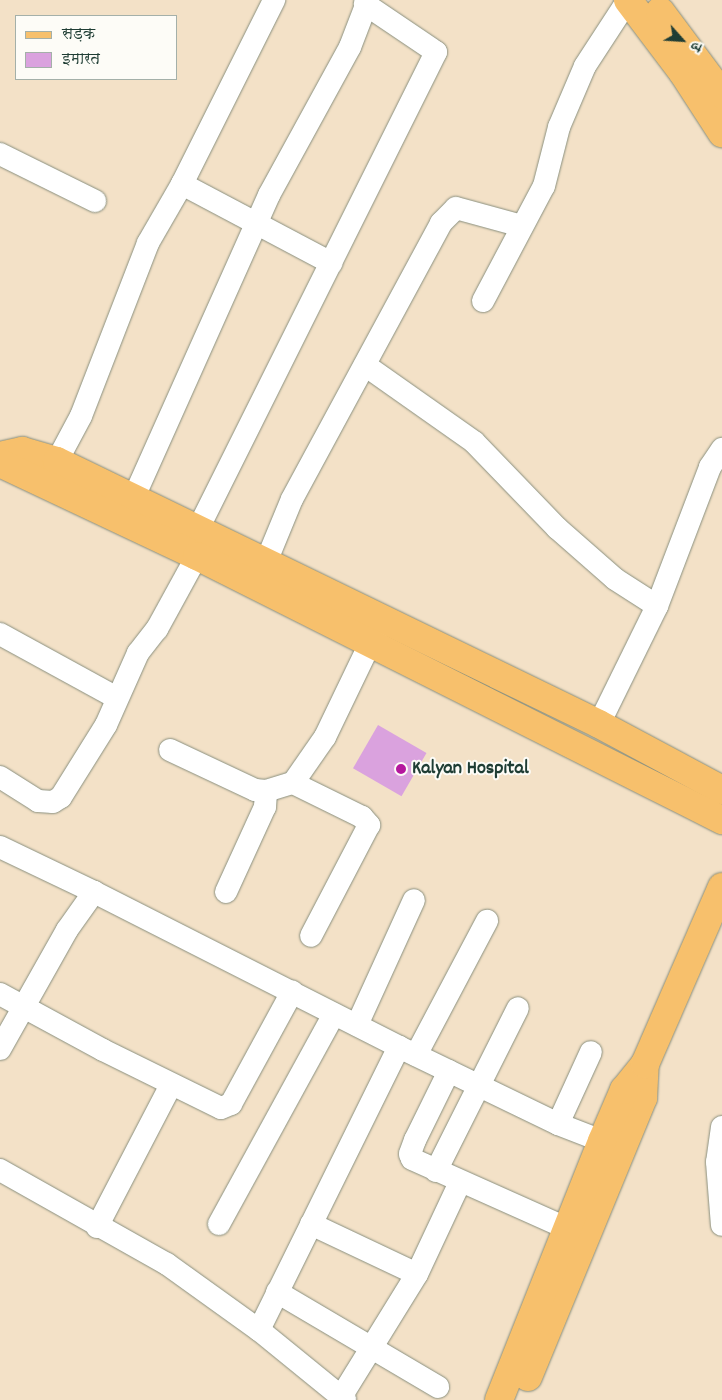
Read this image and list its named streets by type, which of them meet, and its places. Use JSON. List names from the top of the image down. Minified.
{"places":["Kalyan Hospital"],"legend":["सड़क","इमारत"],"north":"bottom right"}
